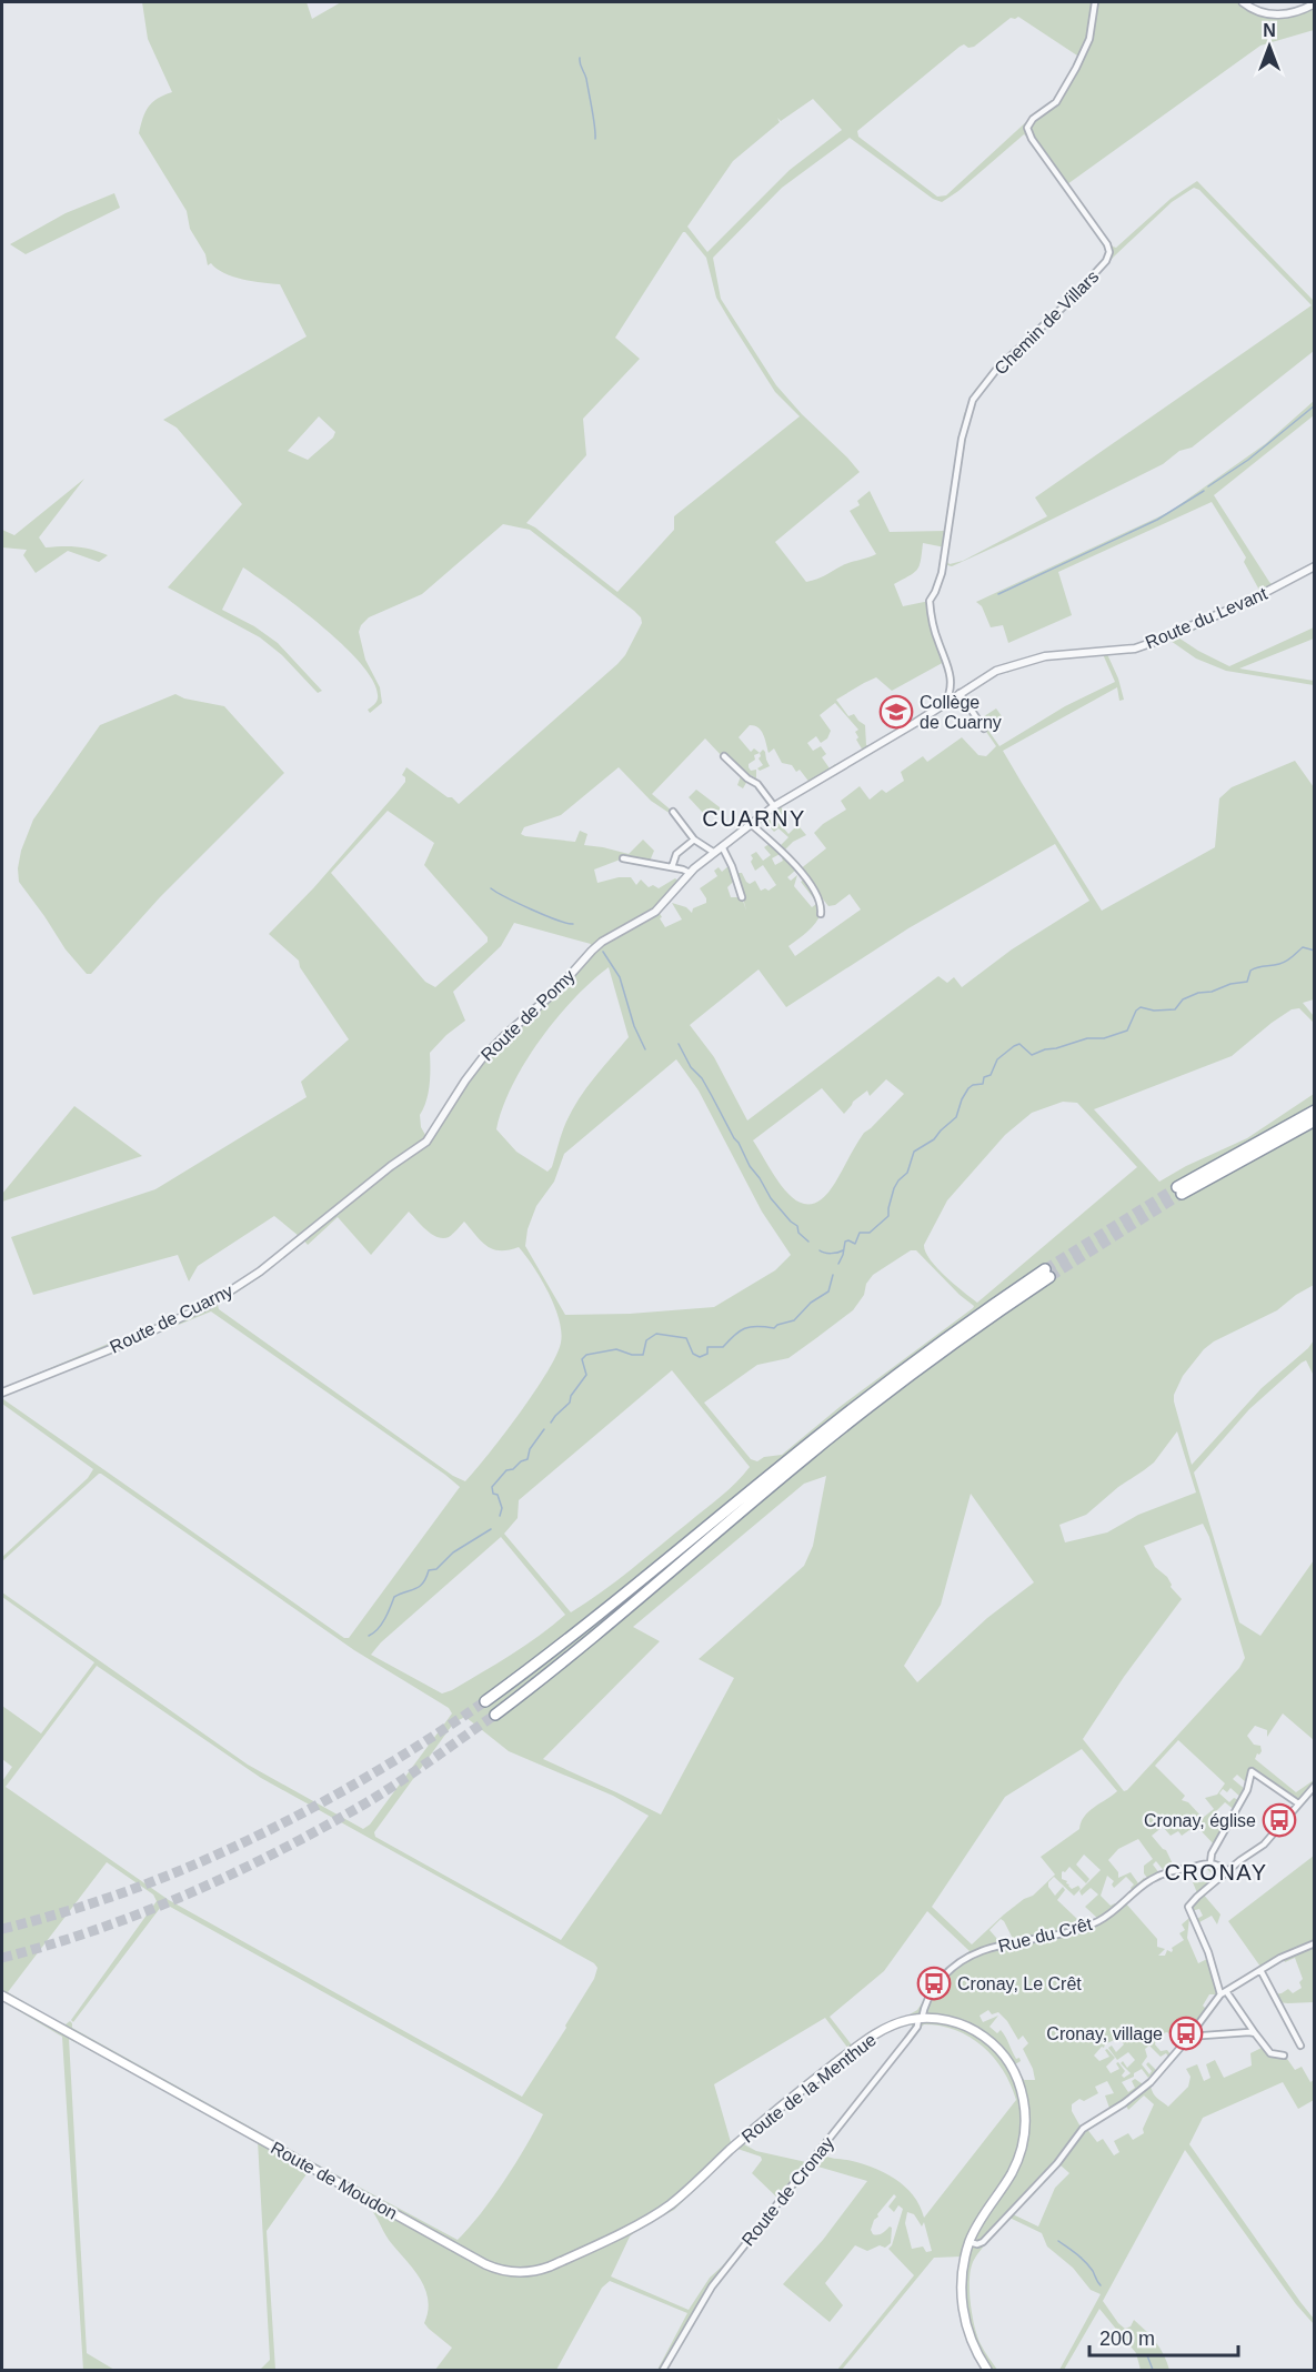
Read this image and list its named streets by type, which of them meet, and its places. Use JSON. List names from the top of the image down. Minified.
{"streets":{"main road":["Route de la Menthue","Route de Moudon"],"street":["Chemin de Villars","Route du Levant","Route de Pomy","Route de Cuarny","Rue du Crêt","Route de Cronay"]},"crossings":[["Route du Levant","Route de Pomy"],["Route de Pomy","Route de Cuarny"],["Rue du Crêt","Route de la Menthue"],["Rue du Crêt","Route de Cronay"],["Route de la Menthue","Route de Moudon"],["Route de la Menthue","Route de Cronay"]],"districts":["CUARNY","CRONAY"],"places":{"school or university":["Collège de Cuarny"],"bus stop":["Cronay, église","Cronay, Le Crêt","Cronay, village"]},"scale_bar":"200 m","north":"top"}
